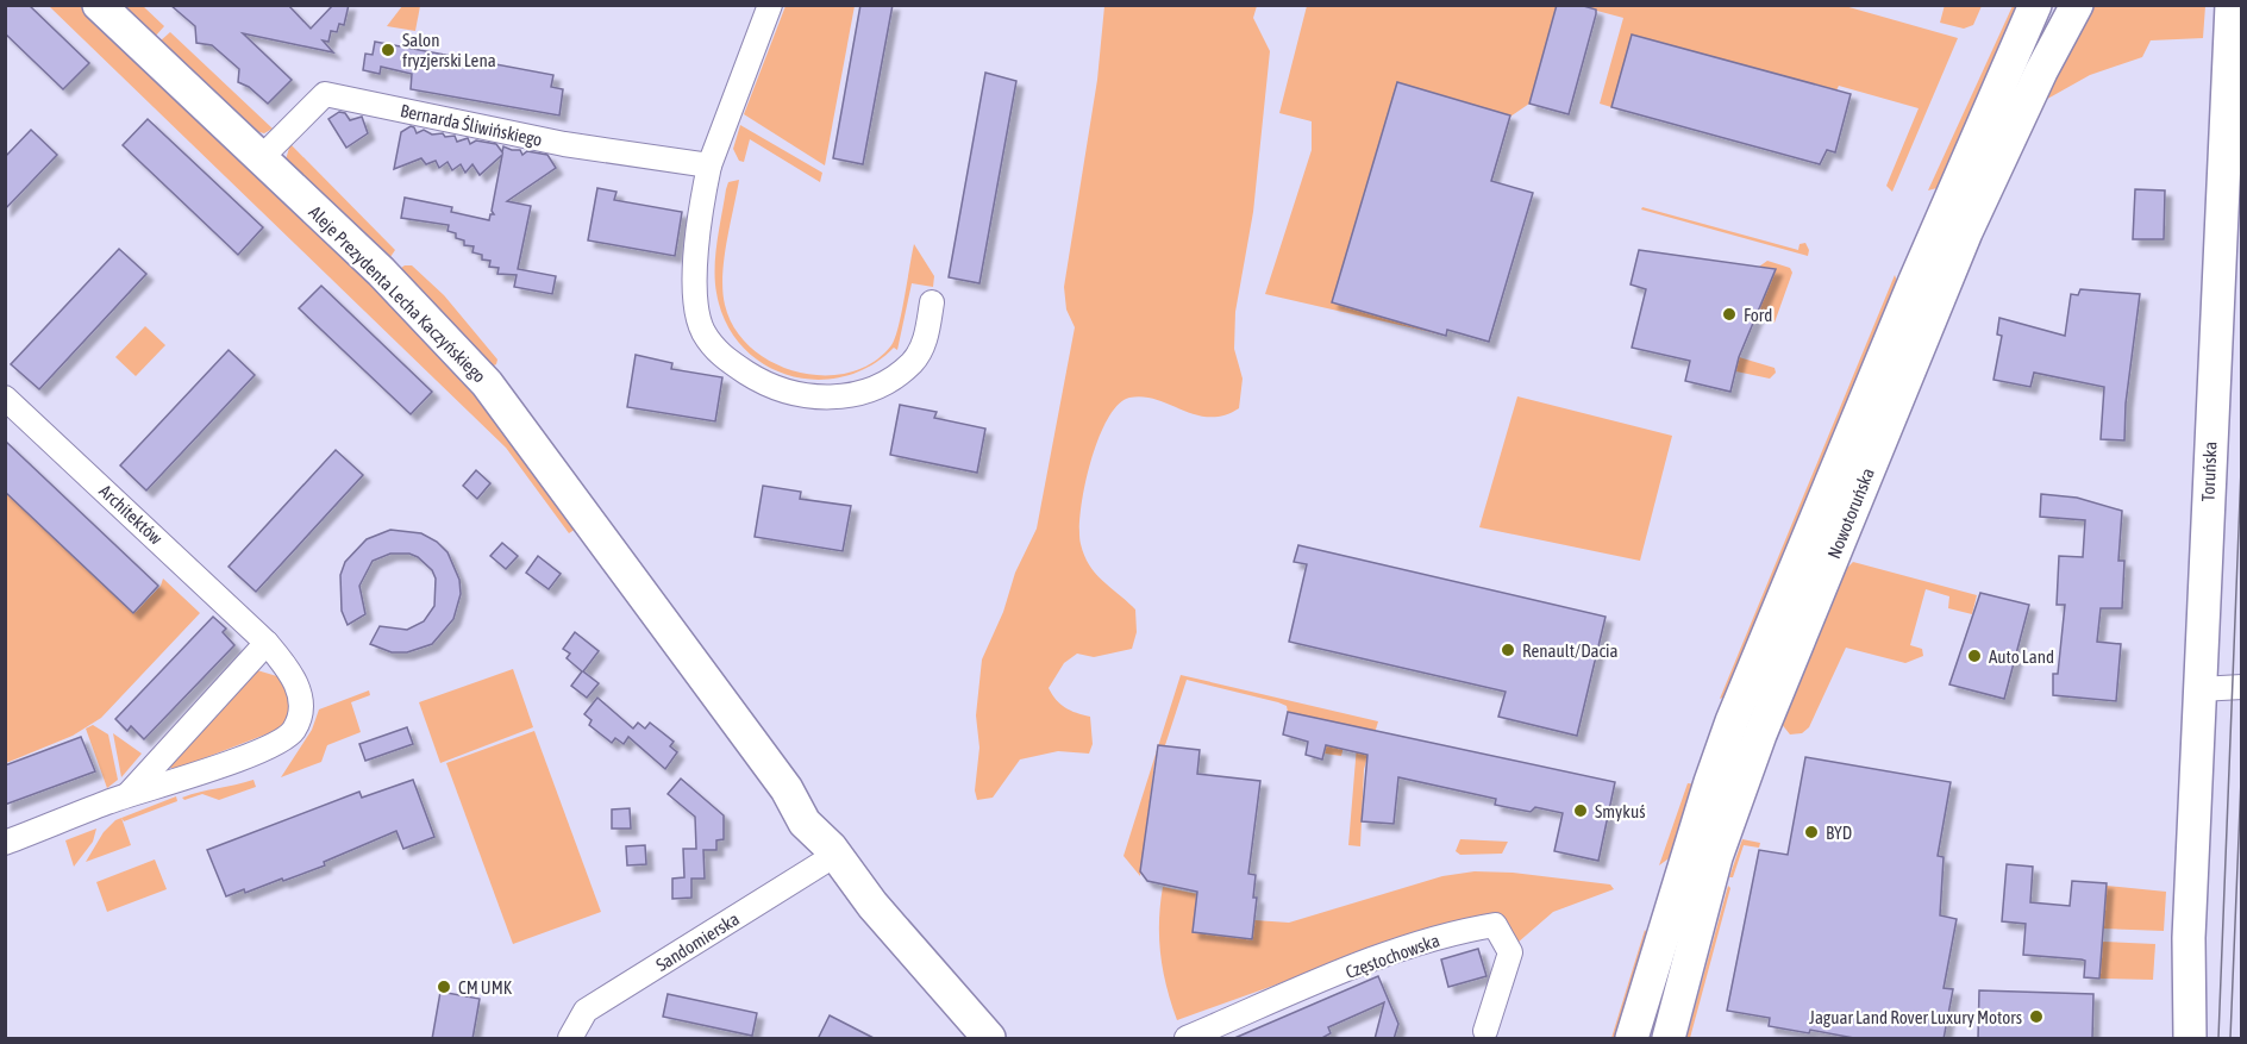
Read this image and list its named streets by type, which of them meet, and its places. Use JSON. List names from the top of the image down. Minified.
{"streets":{"street":["Bernarda Śliwińskiego","Aleje Prezydenta Lecha Kaczyńskiego","Toruńska","Nowotoruńska","Architektów","Sandomierska","Częstochowska"]},"crossings":[["Bernarda Śliwińskiego","Aleje Prezydenta Lecha Kaczyńskiego"],["Aleje Prezydenta Lecha Kaczyńskiego","Sandomierska"]],"places":["Salon fryzjerski Lena","Ford","Renault/Dacia","Auto Land","Smykuś","BYD","CM UMK","Jaguar Land Rover Luxury Motors"]}
